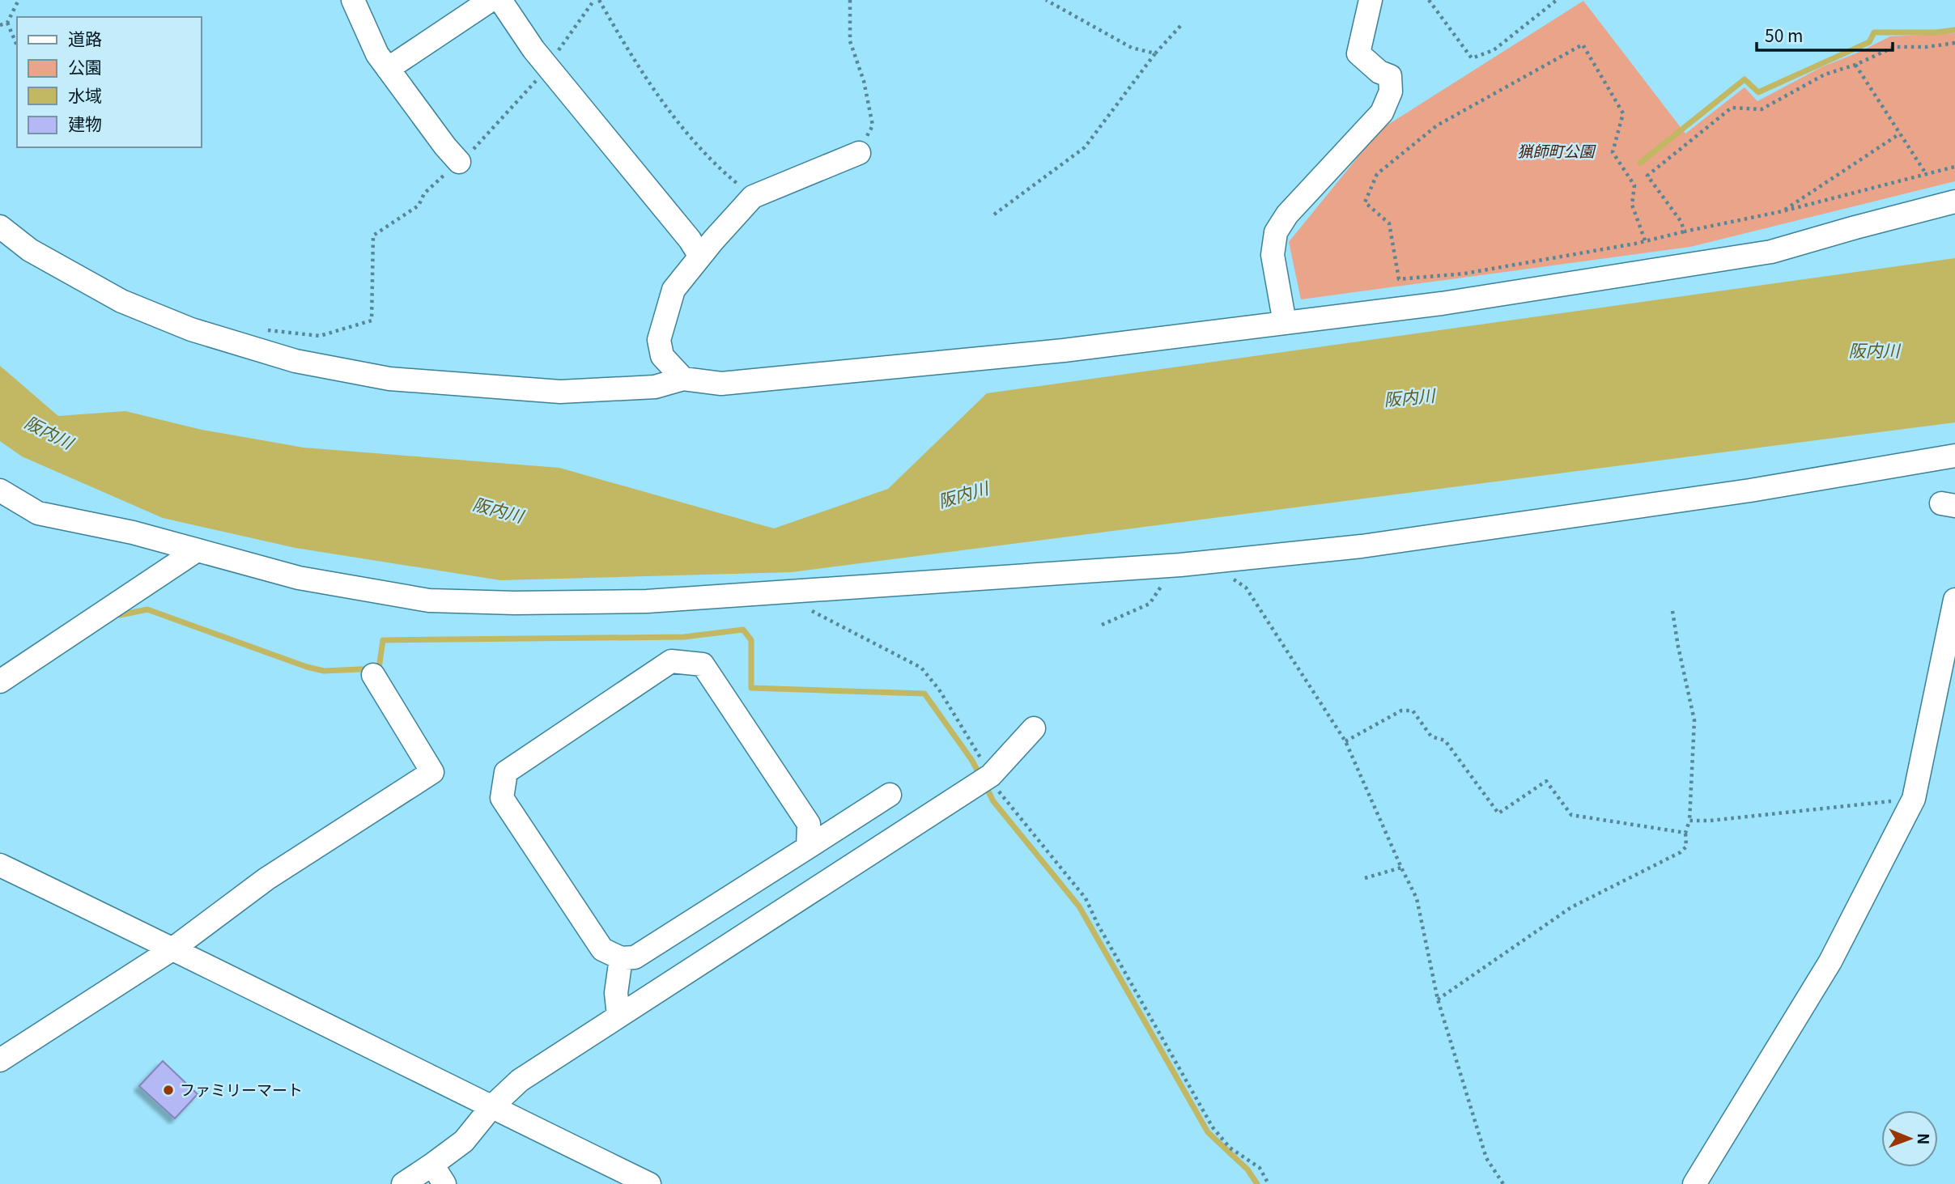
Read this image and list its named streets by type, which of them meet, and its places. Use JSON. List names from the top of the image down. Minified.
{"water":["阪内川"],"parks":["猟師町公園"],"places":["ファミリーマート"],"legend":["道路","公園","水域","建物"],"scale_bar":"50 m","north":"right"}
